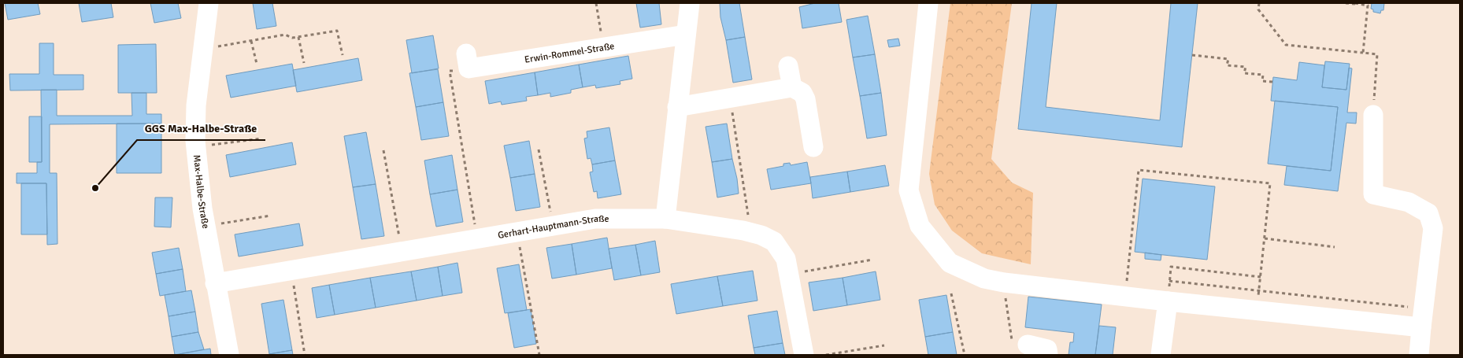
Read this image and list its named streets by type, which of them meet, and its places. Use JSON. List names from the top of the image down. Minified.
{"streets":{"street":["Erwin-Rommel-Straße","Max-Halbe-Straße","Gerhart-Hauptmann-Straße"]},"crossings":[["Max-Halbe-Straße","Gerhart-Hauptmann-Straße"]],"places":["GGS Max-Halbe-Straße"]}
